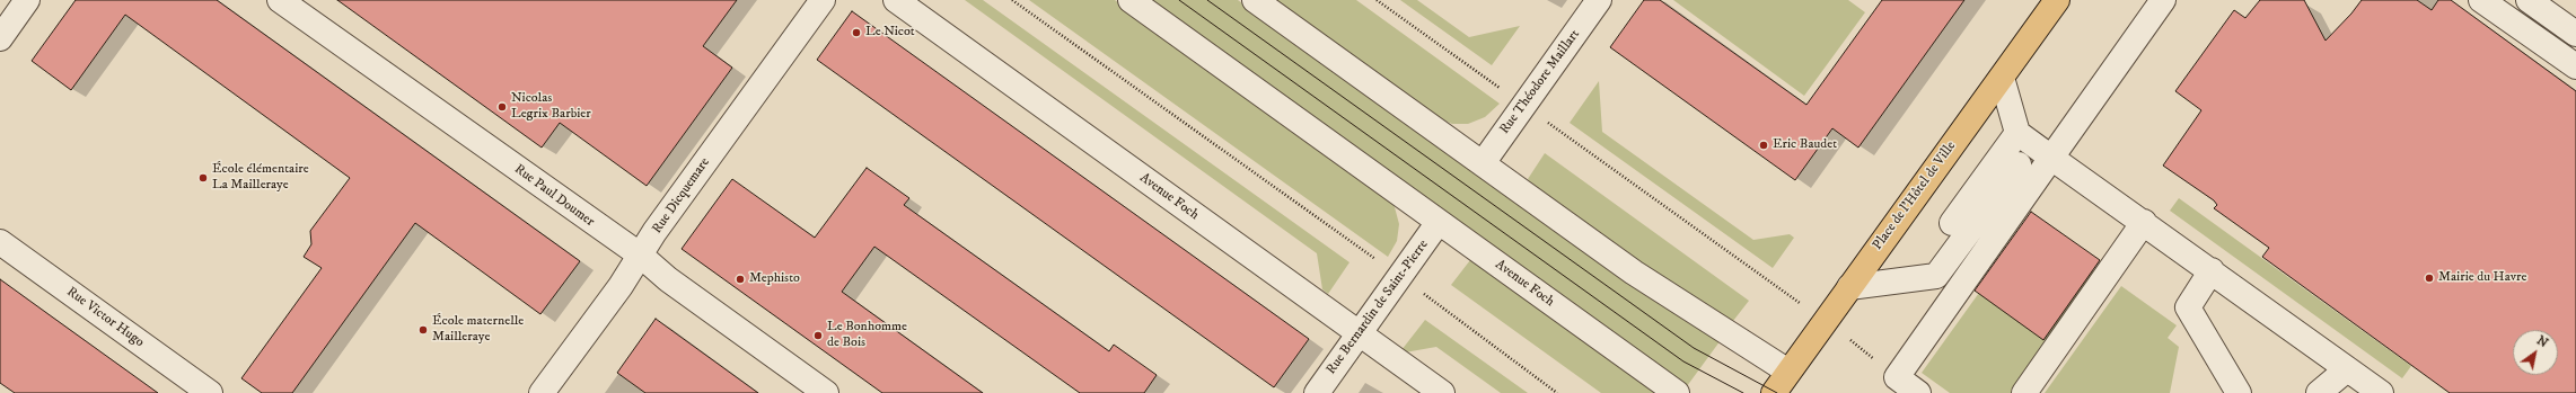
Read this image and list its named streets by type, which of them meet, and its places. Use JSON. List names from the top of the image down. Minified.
{"streets":{"main road":["Place de l'Hôtel de Ville"],"street":["Rue Théodore Maillart","Rue Paul Doumer","Rue Dicquemare","Avenue Foch","Rue Bernardin de Saint-Pierre","Rue Victor Hugo"]},"crossings":[["Rue Paul Doumer","Rue Dicquemare"],["Avenue Foch","Rue Bernardin de Saint-Pierre"]],"places":["Le Nicot","Nicolas Legrix Barbier","Eric Baudet","École élémentaire La Mailleraye","Mairie du Havre","Mephisto","École maternelle Mailleraye","Le Bonhomme de Bois"],"north":"top right"}
